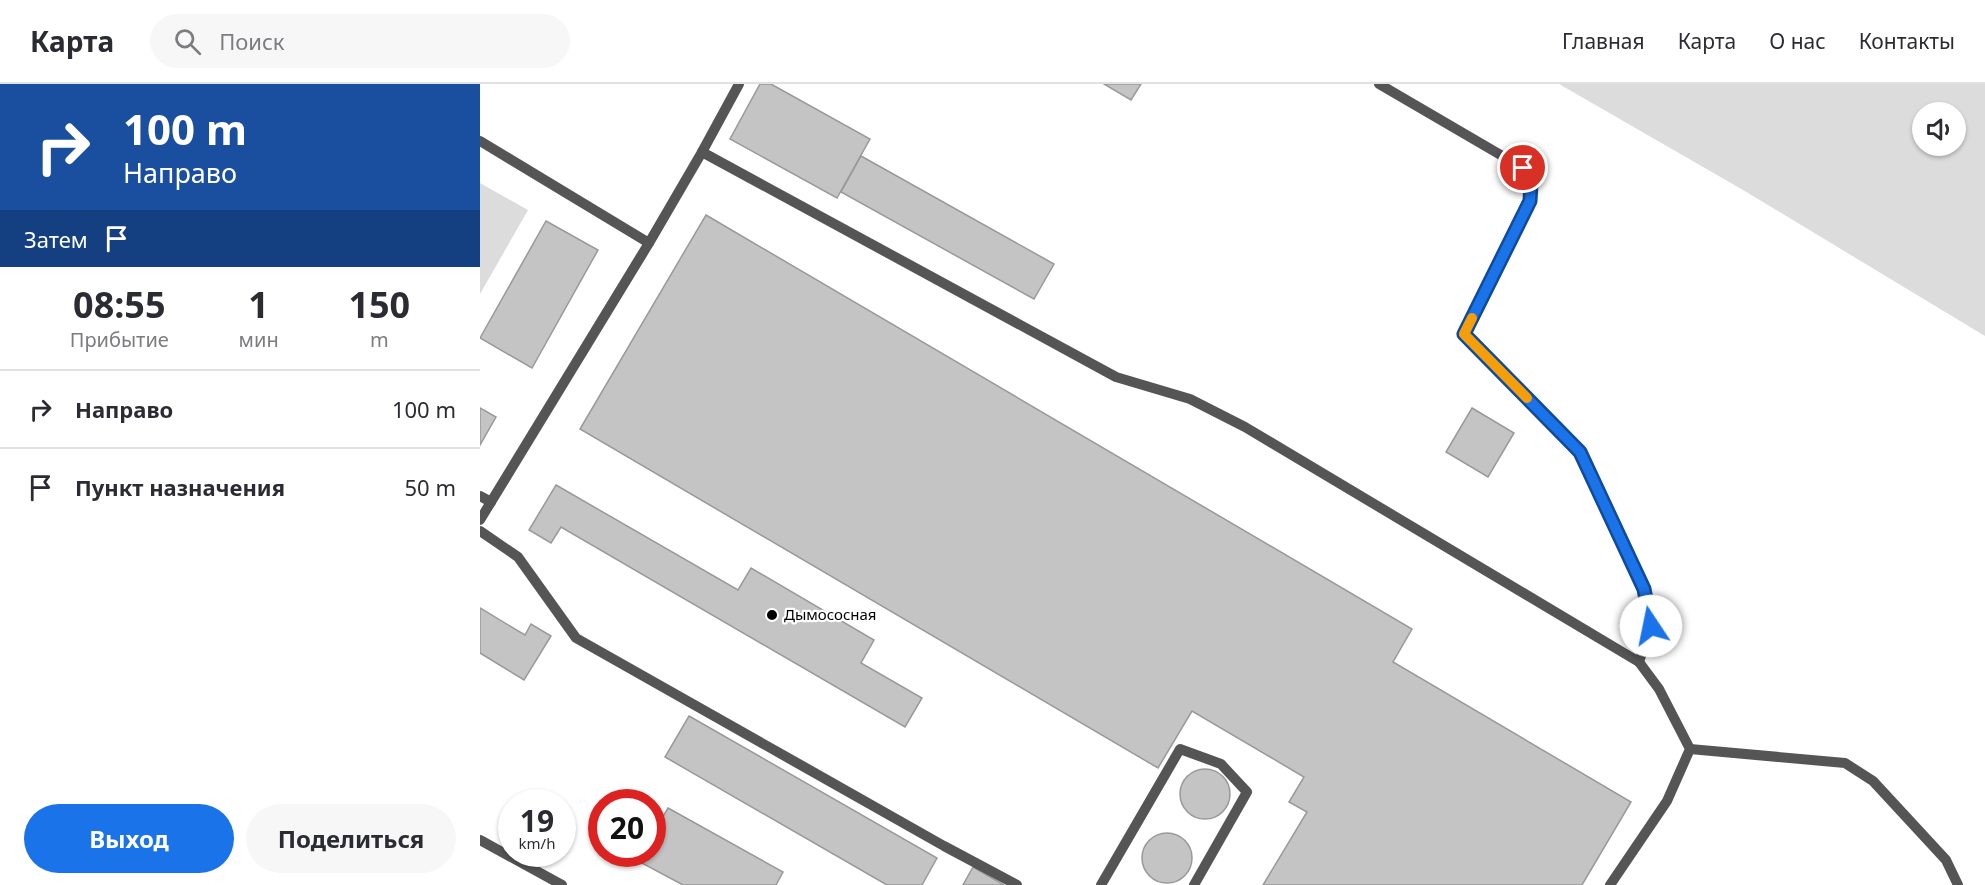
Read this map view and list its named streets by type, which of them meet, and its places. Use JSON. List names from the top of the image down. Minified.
{"places":["Дымососная"],"page":{"header":"Карта","search":"Поиск","nav":["Главная","Карта","О нас","Контакты"],"turn":["100 m","Направо"],"then":"Затем","eta":["08:55","Прибытие","1","мин","150","m"],"list":[{"name":"Направо","value":"100 m"},{"name":"Пункт назначения","value":"50 m"}],"speed":"19 km/h","limit":"20","buttons":["Выход","Поделиться"]}}
